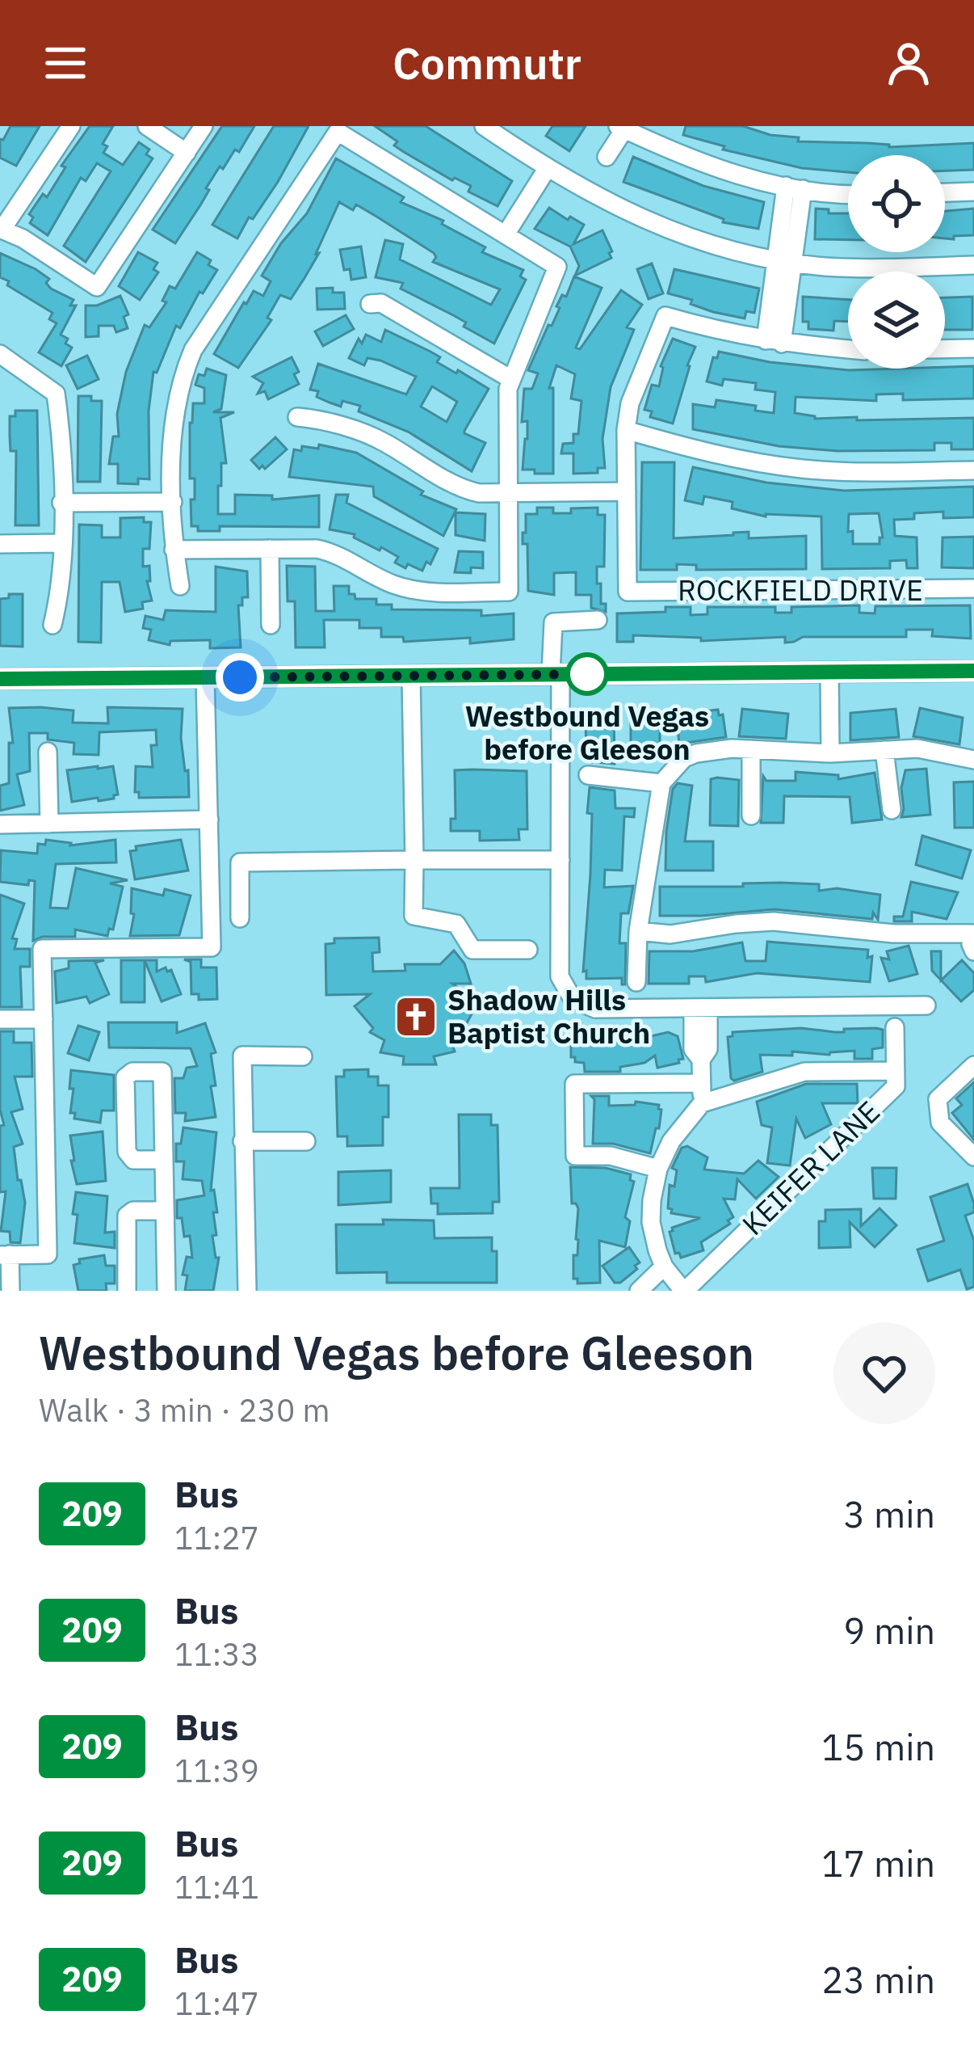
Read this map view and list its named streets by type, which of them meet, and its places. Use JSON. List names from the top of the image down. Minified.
{"streets":{"street":["ROCKFIELD DRIVE","KEIFER LANE"]},"places":{"other":["Westbound Vegas before Gleeson"],"church":["Shadow Hills Baptist Church"]},"lines":["bus line 209"],"page":{"header":"Commutr","heading":["Westbound Vegas before Gleeson","Walk · 3 min · 230 m"],"list":[{"mark":"209","name":"Bus","note":"11:27","value":"3 min"},{"mark":"209","name":"Bus","note":"11:33","value":"9 min"},{"mark":"209","name":"Bus","note":"11:39","value":"15 min"},{"mark":"209","name":"Bus","note":"11:41","value":"17 min"},{"mark":"209","name":"Bus","note":"11:47","value":"23 min"}]}}
